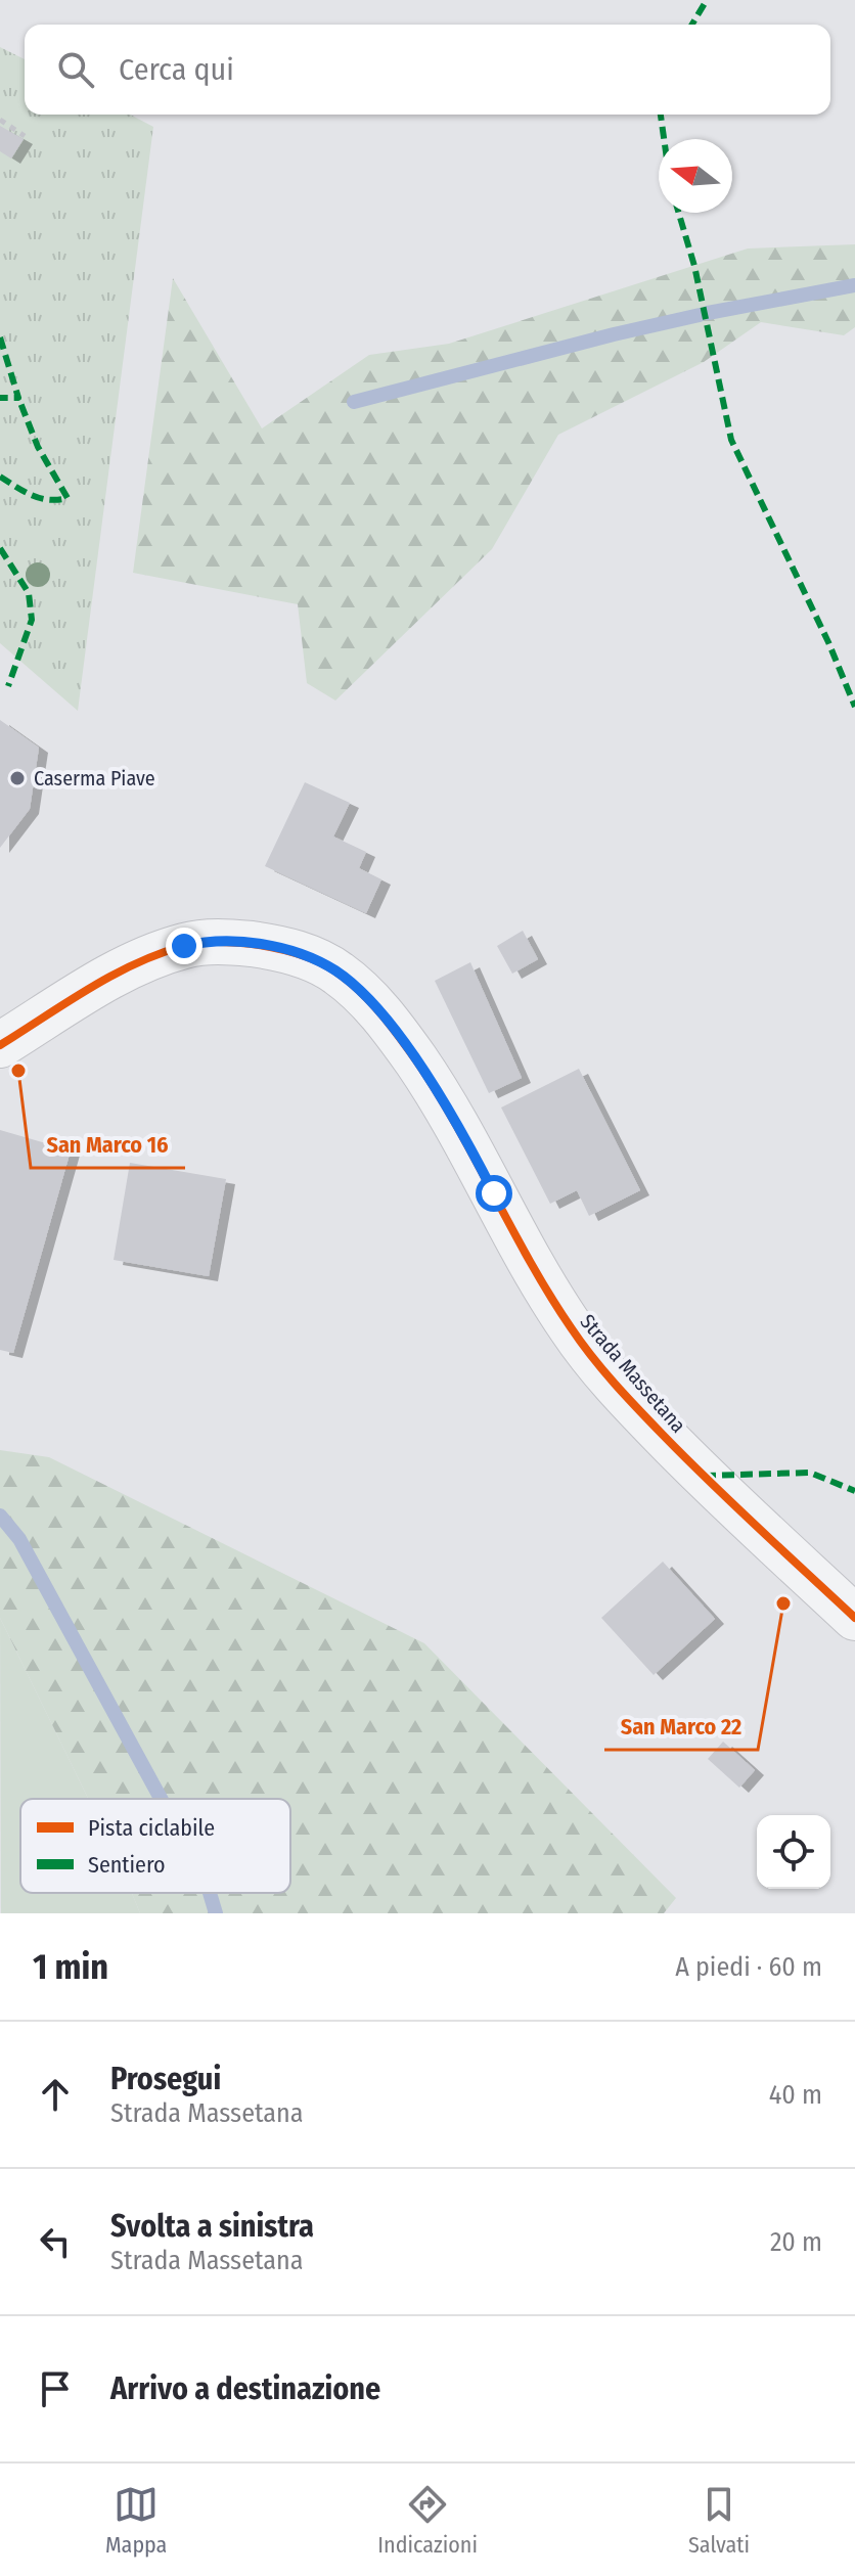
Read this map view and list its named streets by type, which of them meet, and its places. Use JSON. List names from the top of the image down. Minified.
{"streets":{"street":["Strada Massetana"]},"places":["Caserma Piave","San Marco 16","San Marco 22"],"legend":["Pista ciclabile","Sentiero"],"north":"left","page":{"search":"Cerca qui","heading":["1 min","A piedi · 60 m"],"list":[["Prosegui","Strada Massetana","40 m"],["Svolta a sinistra","Strada Massetana","20 m"],"Arrivo a destinazione"],"nav":["Mappa","Indicazioni","Salvati"]}}
